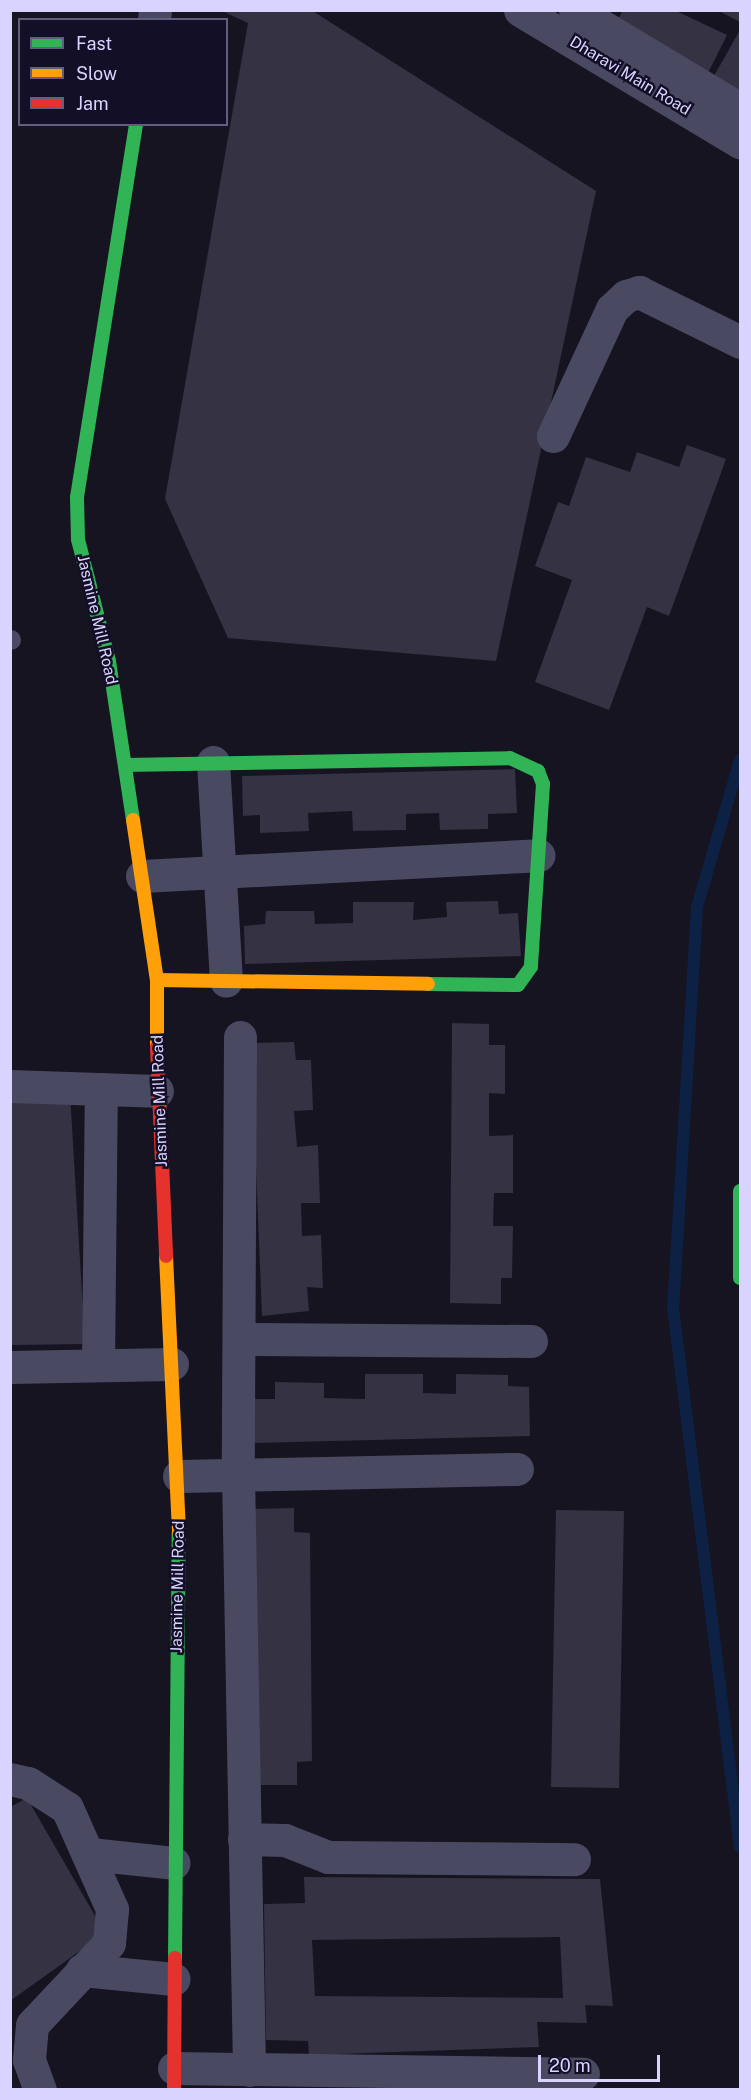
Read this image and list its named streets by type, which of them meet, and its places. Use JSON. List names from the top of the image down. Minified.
{"streets":{"street":["Dharavi Main Road","Jasmine Mill Road"]},"legend":["Fast","Slow","Jam"],"scale_bar":"20 m"}
